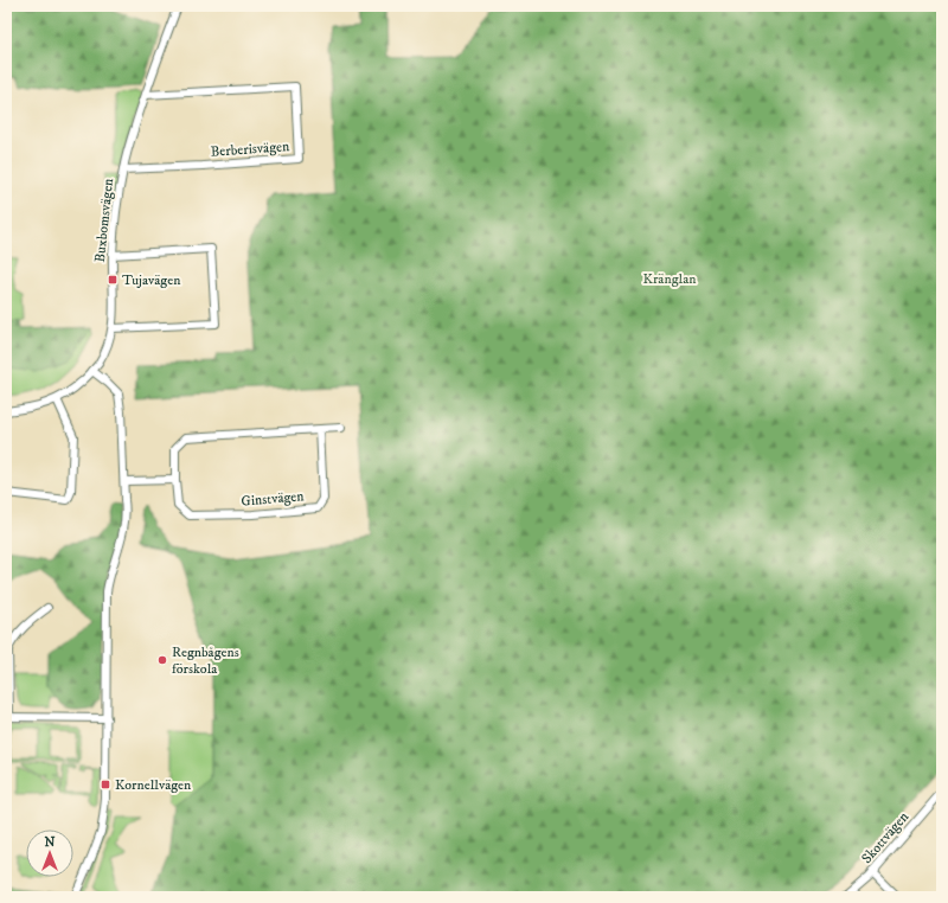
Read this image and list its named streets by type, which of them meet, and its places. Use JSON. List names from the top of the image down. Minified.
{"streets":{"street":["Berberisvägen","Buxbomsvägen","Ginstvägen","Skottvägen"]},"crossings":[["Berberisvägen","Buxbomsvägen"]],"parks":["Kränglan"],"places":{"transit":["Tujavägen","Kornellvägen"],"other":["Regnbågens förskola"]},"north":"top"}
